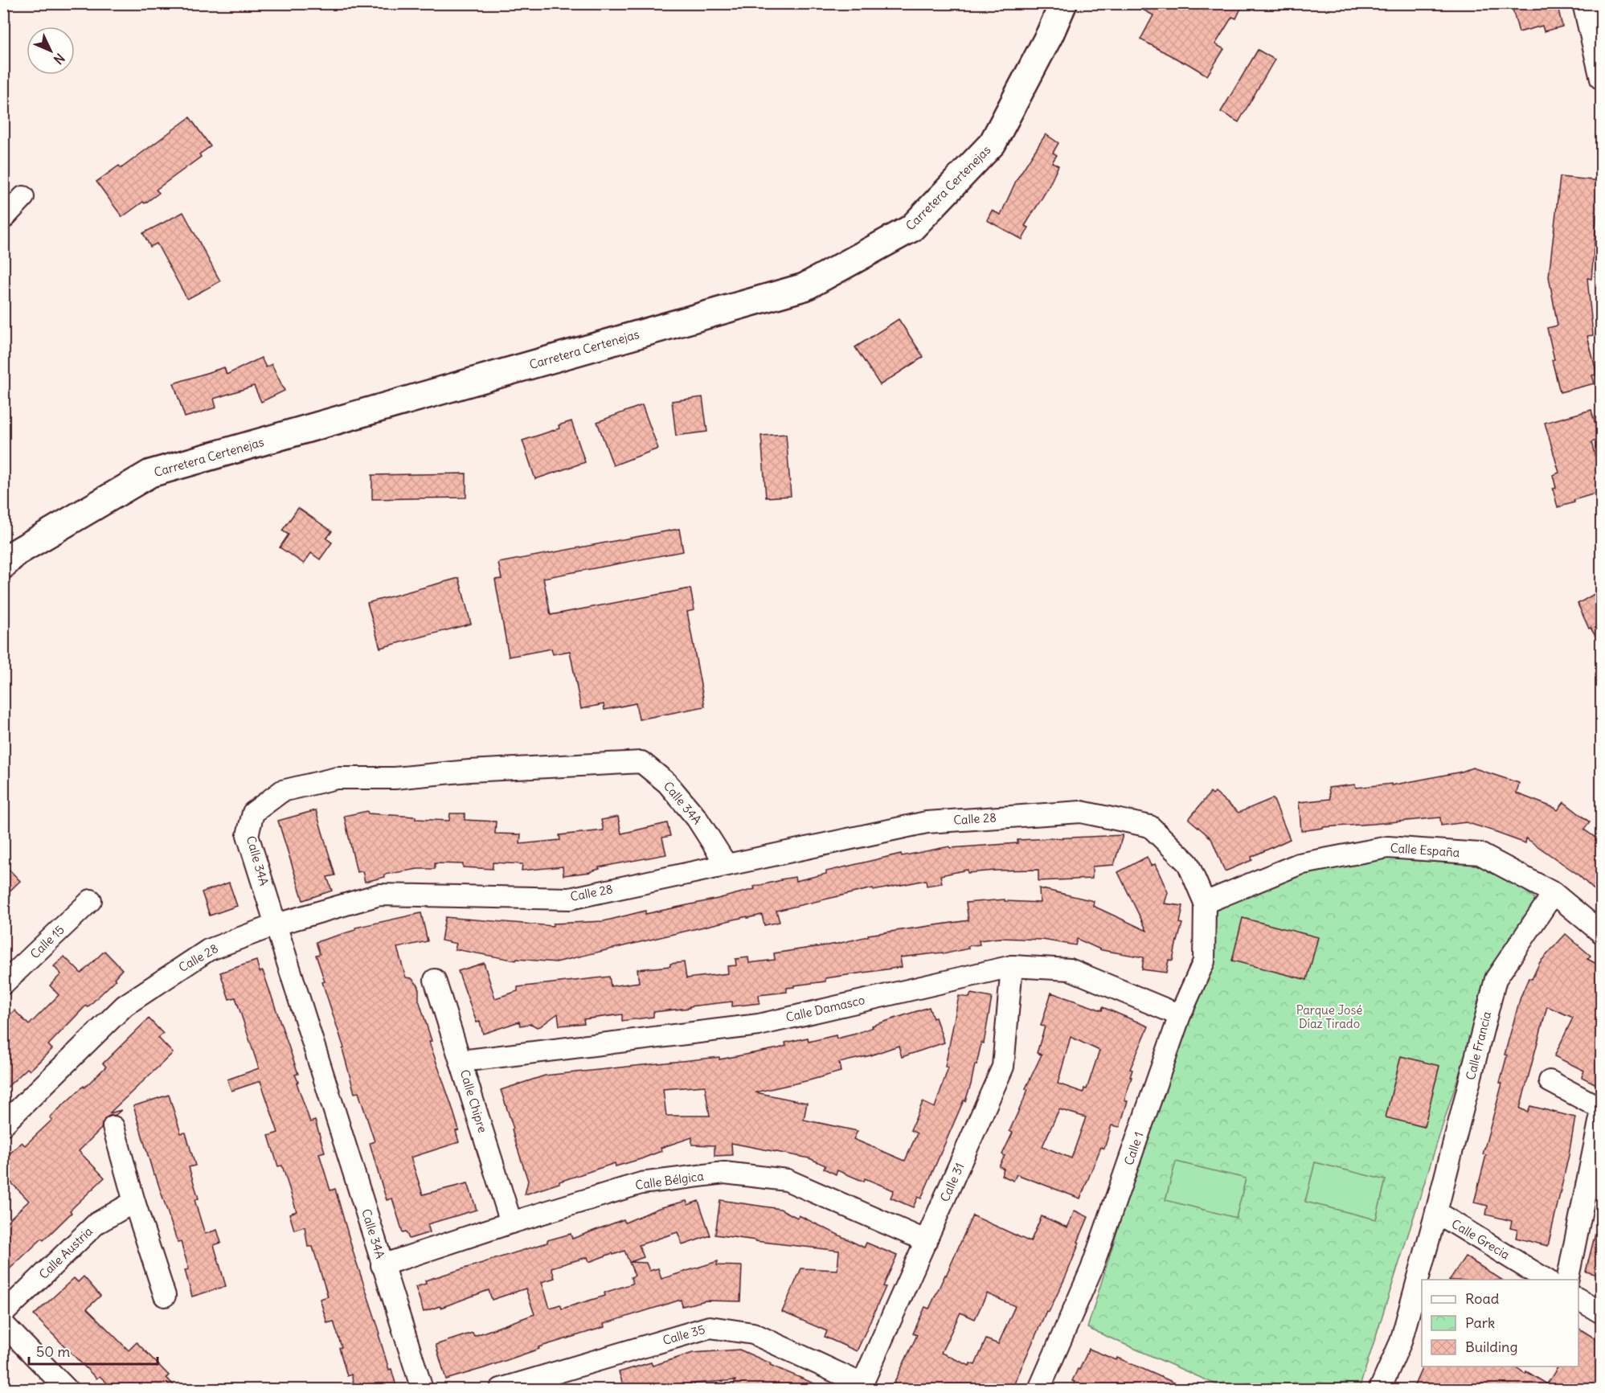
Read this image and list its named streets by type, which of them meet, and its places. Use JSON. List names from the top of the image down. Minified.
{"streets":{"main road":["Carretera Certenejas"],"street":["Calle 34A","Calle 28","Calle España","Calle 15","Calle Damasco","Calle Francia","Calle Chipre","Calle 1","Calle Bélgica","Calle 31","Calle Grecia","Calle Austria","Calle 35"]},"crossings":[["Calle 34A","Calle 28"],["Calle 34A","Calle Bélgica"],["Calle 28","Calle España"],["Calle 28","Calle 1"],["Calle España","Calle Francia"],["Calle España","Calle 1"],["Calle Damasco","Calle Chipre"],["Calle Damasco","Calle 1"],["Calle Damasco","Calle 31"],["Calle Francia","Calle Grecia"],["Calle Chipre","Calle Bélgica"],["Calle Bélgica","Calle 31"],["Calle 31","Calle 35"]],"parks":["Parque José Díaz Tirado"],"legend":["Road","Park","Building"],"scale_bar":"50 m","north":"bottom right"}
